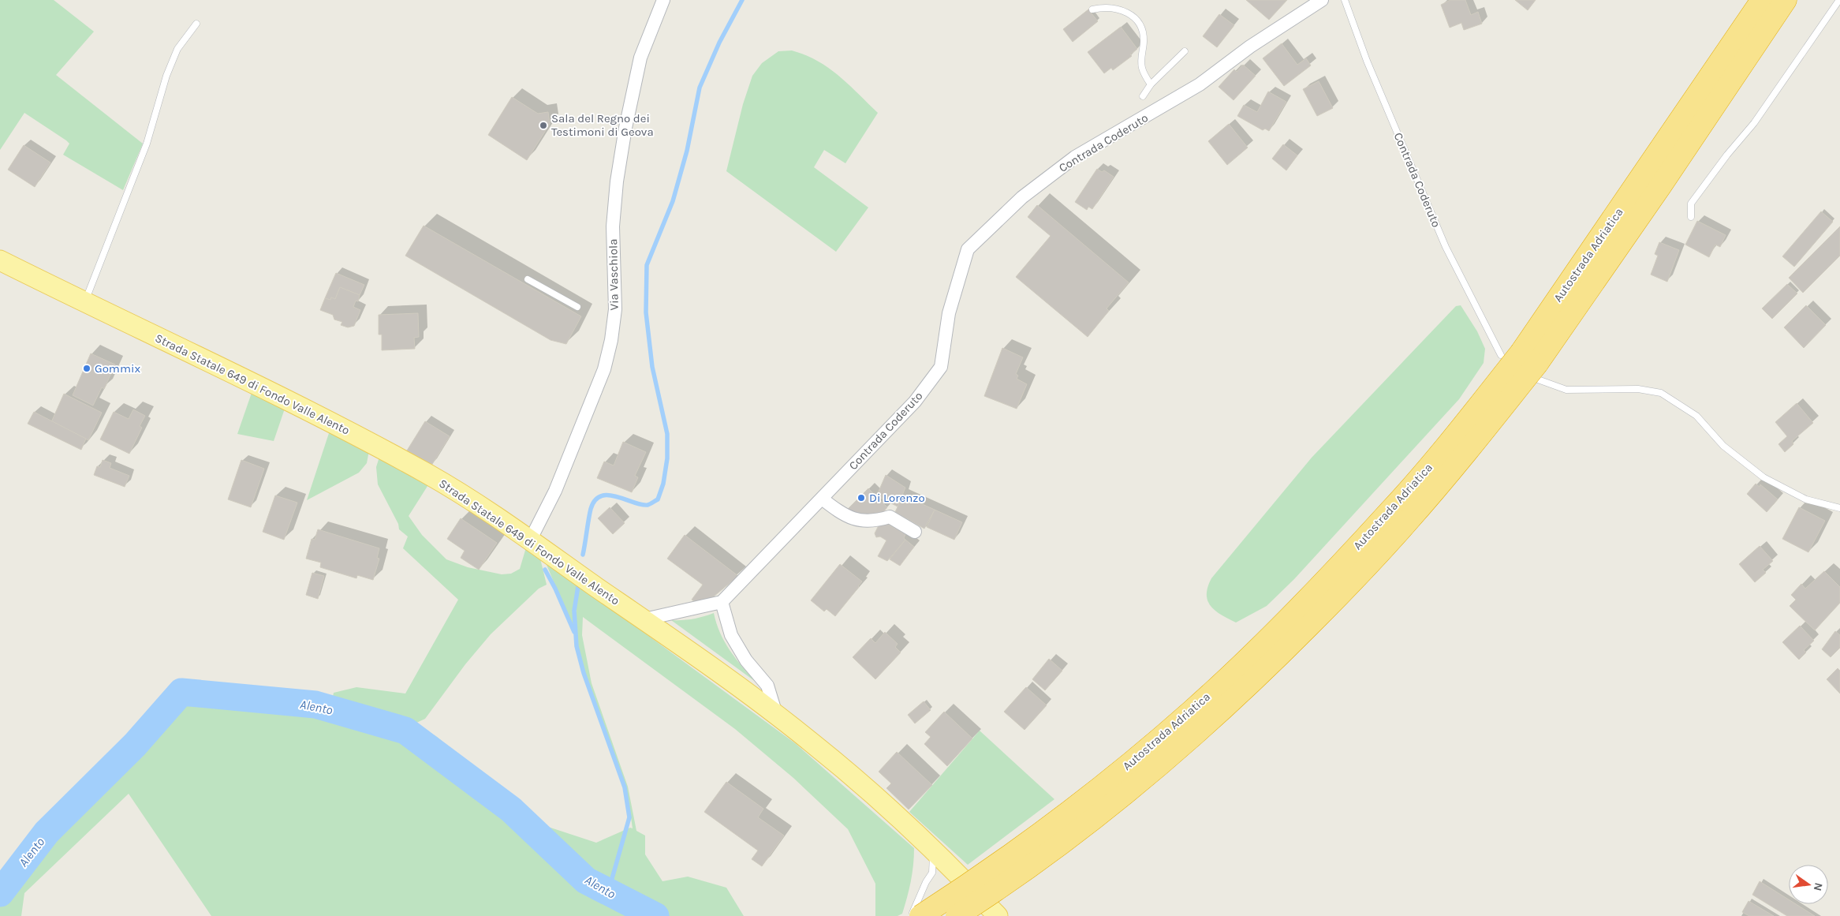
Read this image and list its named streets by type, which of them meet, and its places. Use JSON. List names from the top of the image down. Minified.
{"streets":{"highway":["Autostrada Adriatica"],"main road":["Strada Statale 649 di Fondo Valle Alento"],"street":["Contrada Coderuto","Via Vaschiola"]},"crossings":[["Via Vaschiola","Strada Statale 649 di Fondo Valle Alento"]],"water":["Alento"],"places":["Sala del Regno dei Testimoni di Geova","Gommix","Di Lorenzo"],"north":"right"}
